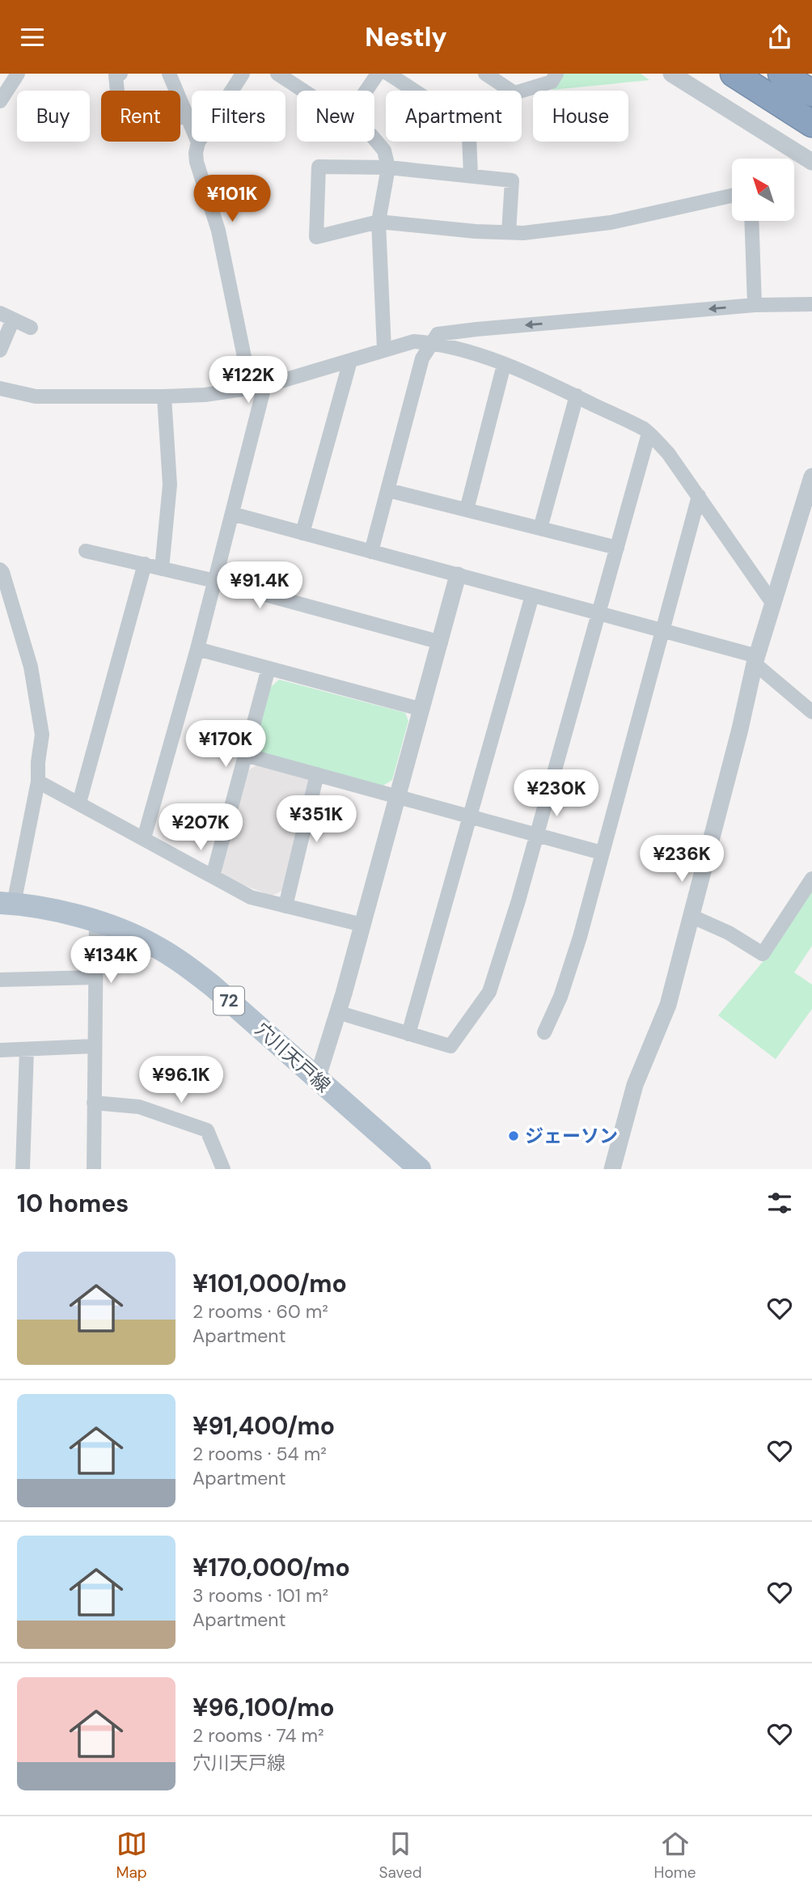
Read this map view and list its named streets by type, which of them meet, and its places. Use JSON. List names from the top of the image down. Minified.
{"streets":{"main road":["72","穴川天戸線"]},"places":["ジェーソン"],"north":"top left","page":{"header":"Nestly","chip":["Buy","Rent","Filters","New","Apartment","House"],"price":["¥101K","¥122K","¥91.4K","¥170K","¥230K","¥351K","¥207K","¥236K","¥134K","¥96.1K"],"heading":"10 homes","list":[{"name":"¥101,000/mo","note":"2 rooms · 60 m² · Apartment"},{"name":"¥91,400/mo","note":"2 rooms · 54 m² · Apartment"},{"name":"¥170,000/mo","note":"3 rooms · 101 m² · Apartment"},{"name":"¥96,100/mo","note":"2 rooms · 74 m² · 穴川天戸線"}],"tabs":["Map","Saved","Home"]}}
